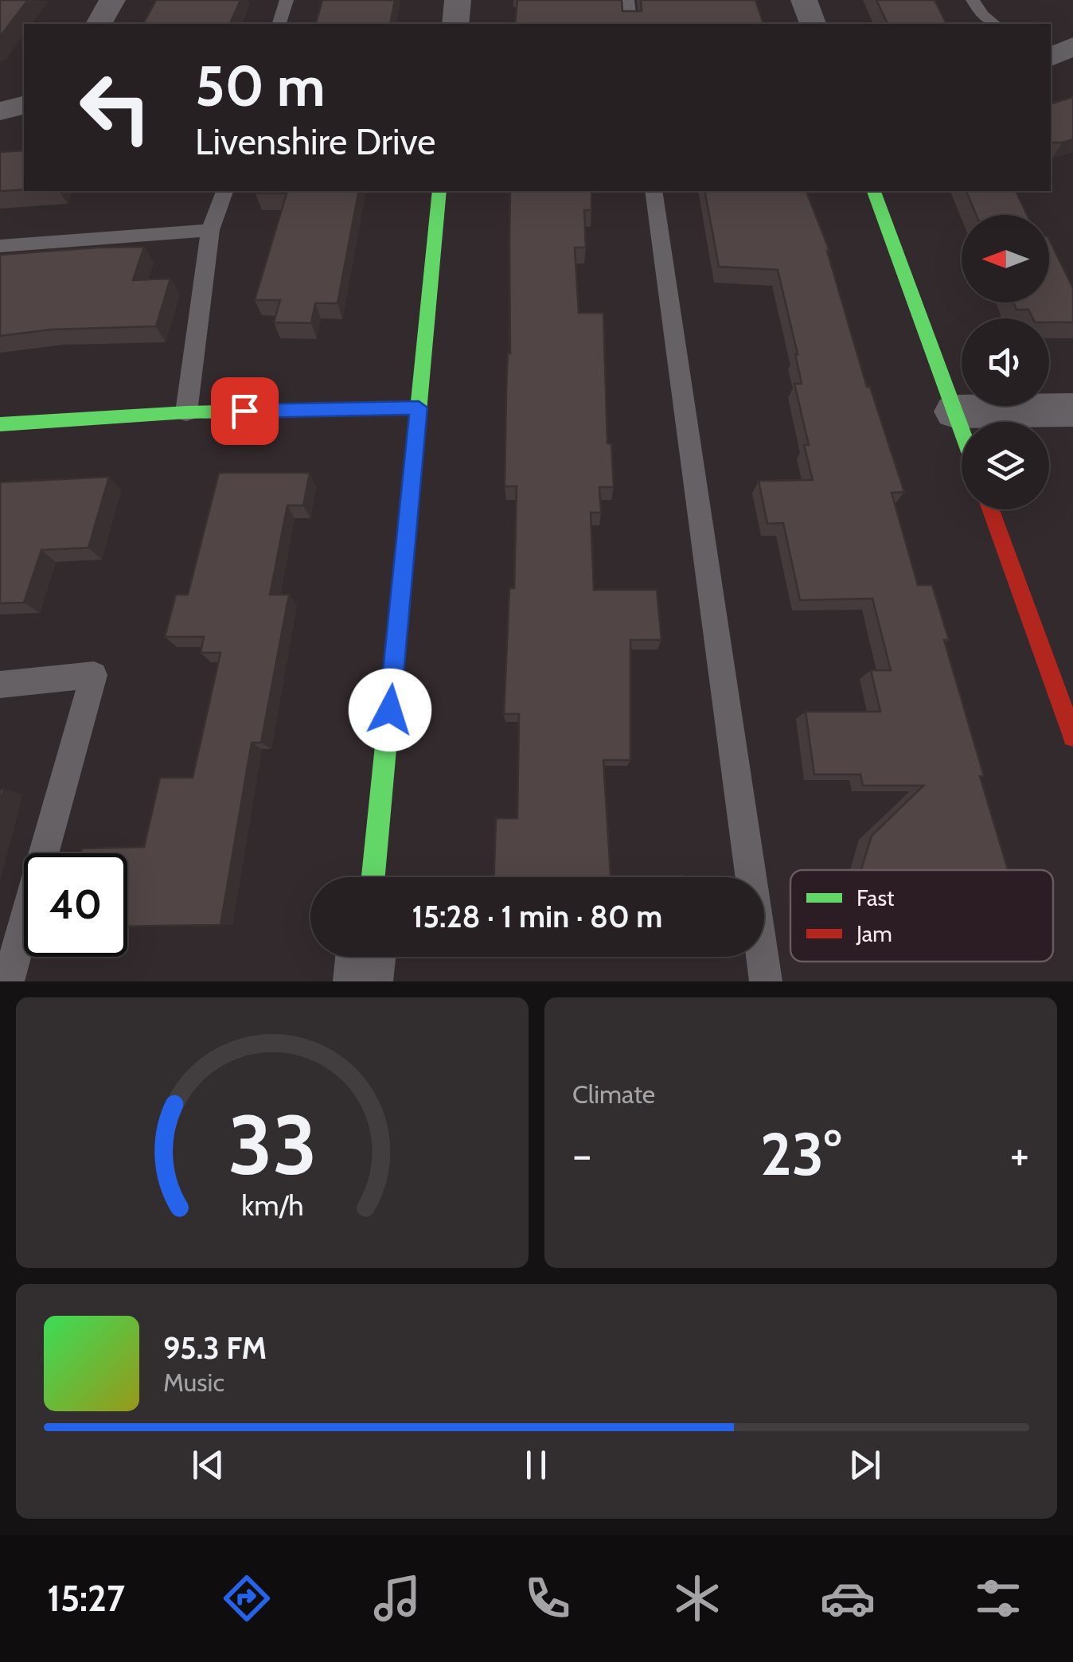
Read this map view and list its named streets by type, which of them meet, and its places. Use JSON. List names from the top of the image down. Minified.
{"legend":["Fast","Jam"],"north":"left","page":{"turn":["50 m","Livenshire Drive"],"limit":"40","trip":"15:28 · 1 min · 80 m","tile":"Climate","heat":["−","23°","+"],"song":["95.3 FM","Music"],"tabs":"15:27","gauge":["33","km/h"]}}
